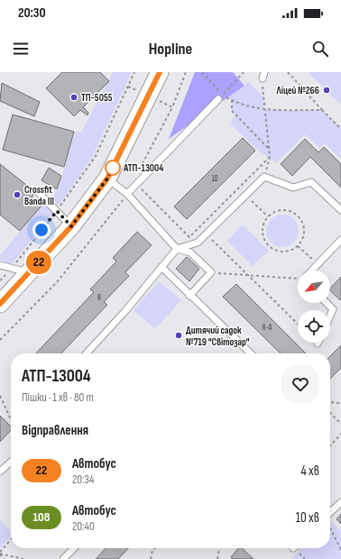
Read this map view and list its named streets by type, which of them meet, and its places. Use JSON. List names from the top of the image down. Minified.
{"places":["Ліцей №266","ТП-5055","АТП-13004","Crossfit Banda III","Дитячий садок №719 \"Світозар\""],"lines":["bus line 22"],"house_numbers":["10","8","8-А"],"north":"bottom left","page":{"status":"20:30","header":"Hopline","on_map":"22","heading":[["АТП-13004","Пішки · 1 хв · 80 m"],"Відправлення"],"list":[{"mark":"22","name":"Автобус","note":"20:34","value":"4 хв"},{"mark":"108","name":"Автобус","note":"20:40","value":"10 хв"}]}}
